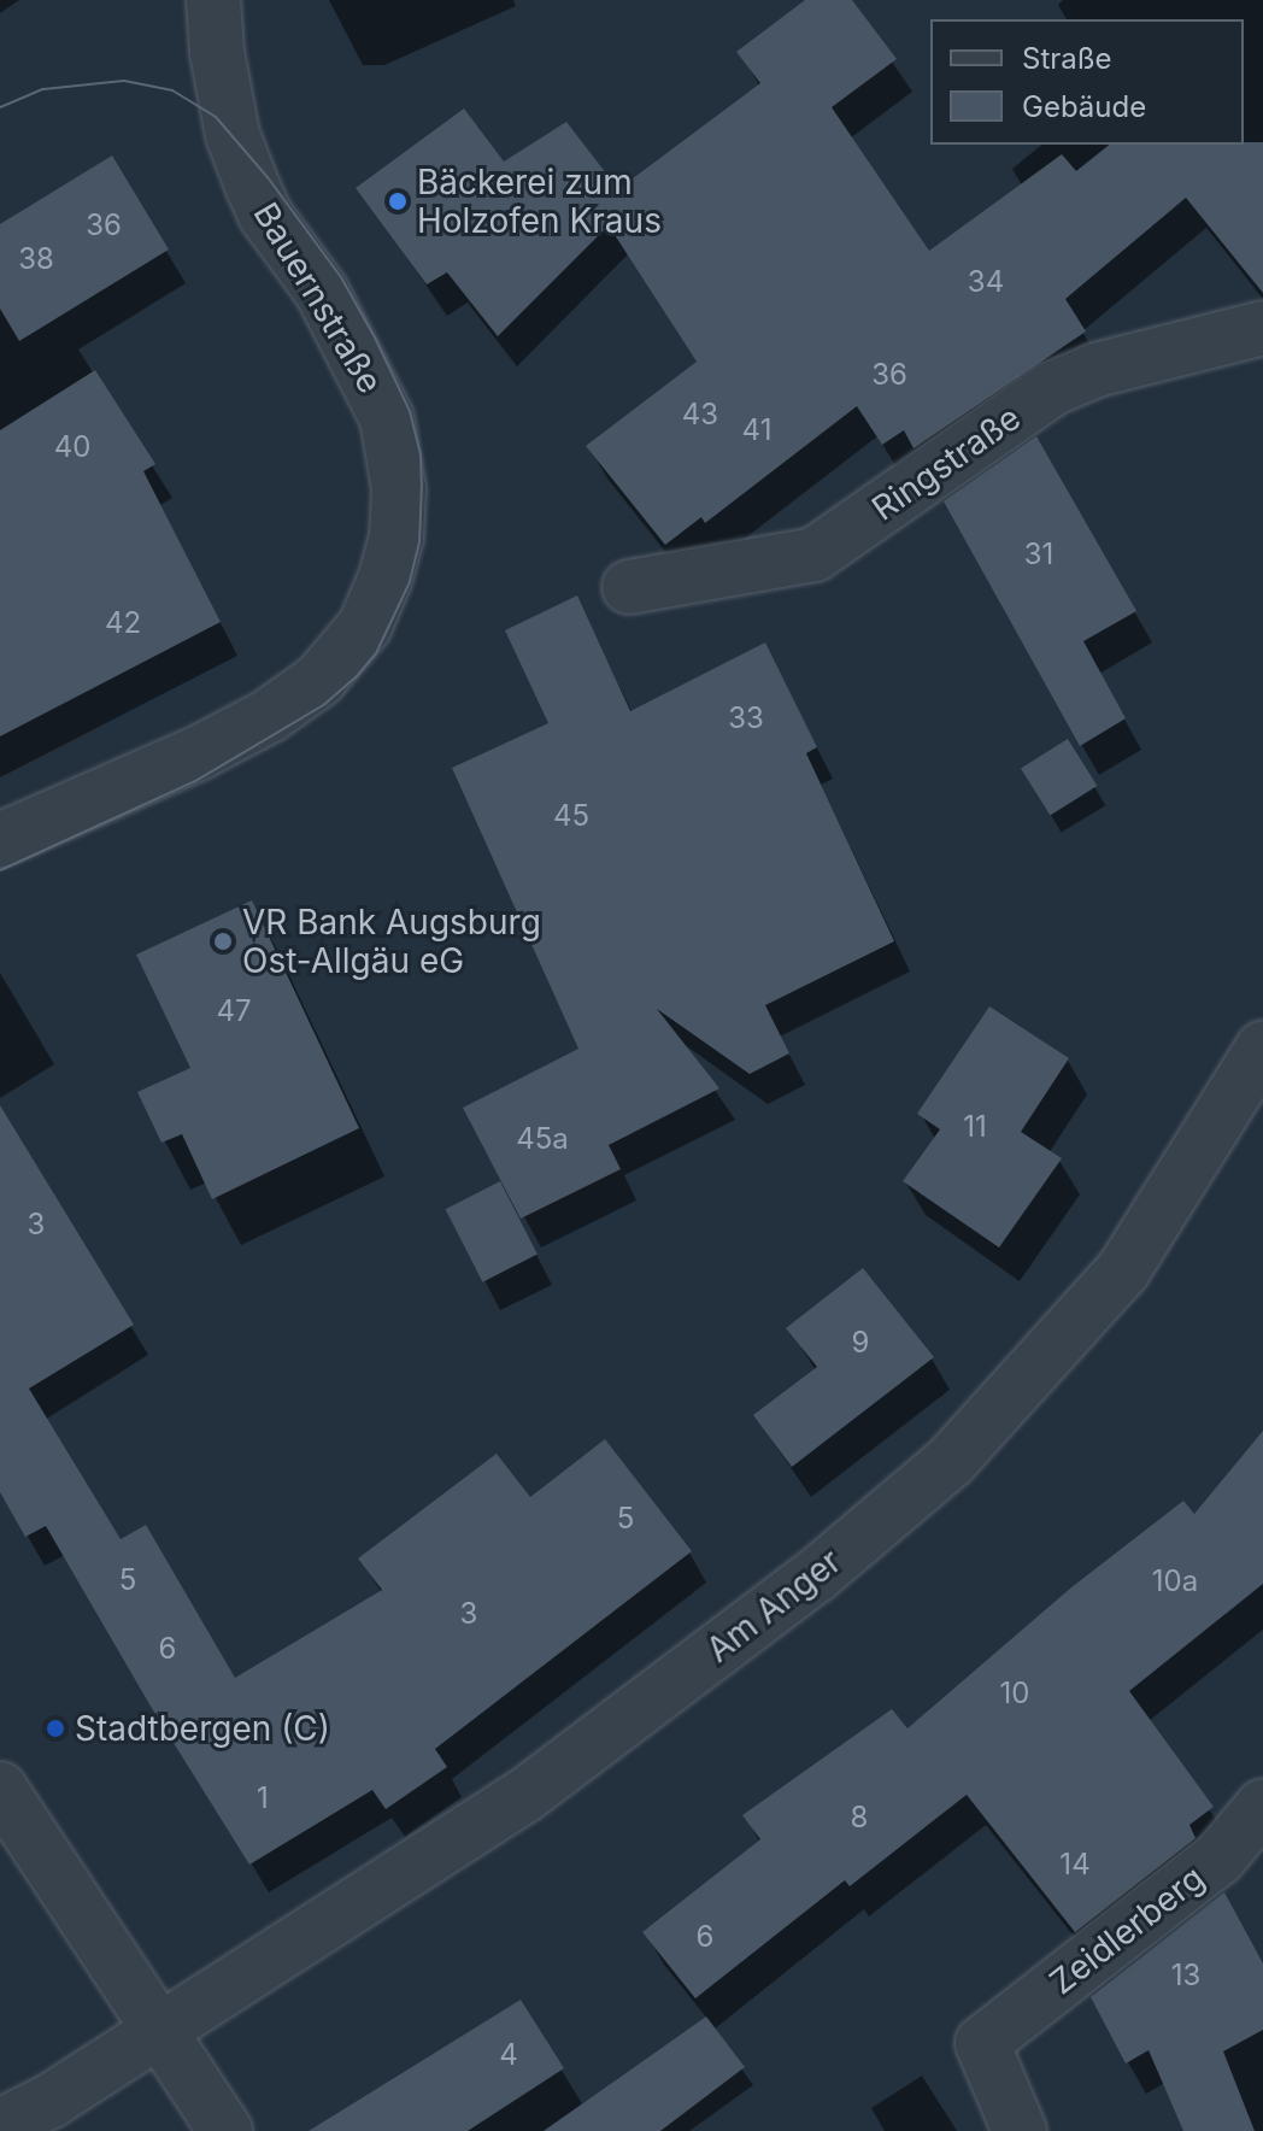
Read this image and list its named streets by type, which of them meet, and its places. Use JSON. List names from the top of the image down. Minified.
{"streets":{"street":["Bauernstraße","Ringstraße","Am Anger","Zeidlerberg"]},"places":["Bäckerei zum Holzofen Kraus","VR Bank Augsburg Ost-Allgäu eG","Stadtbergen (C)"],"house_numbers":["36","38","34","36","43","41","40","31","42","33","45","47","11","45a","3","9","5","5","10a","3","6","10","1","8","14","6","13","4"],"legend":["Straße","Gebäude"]}
